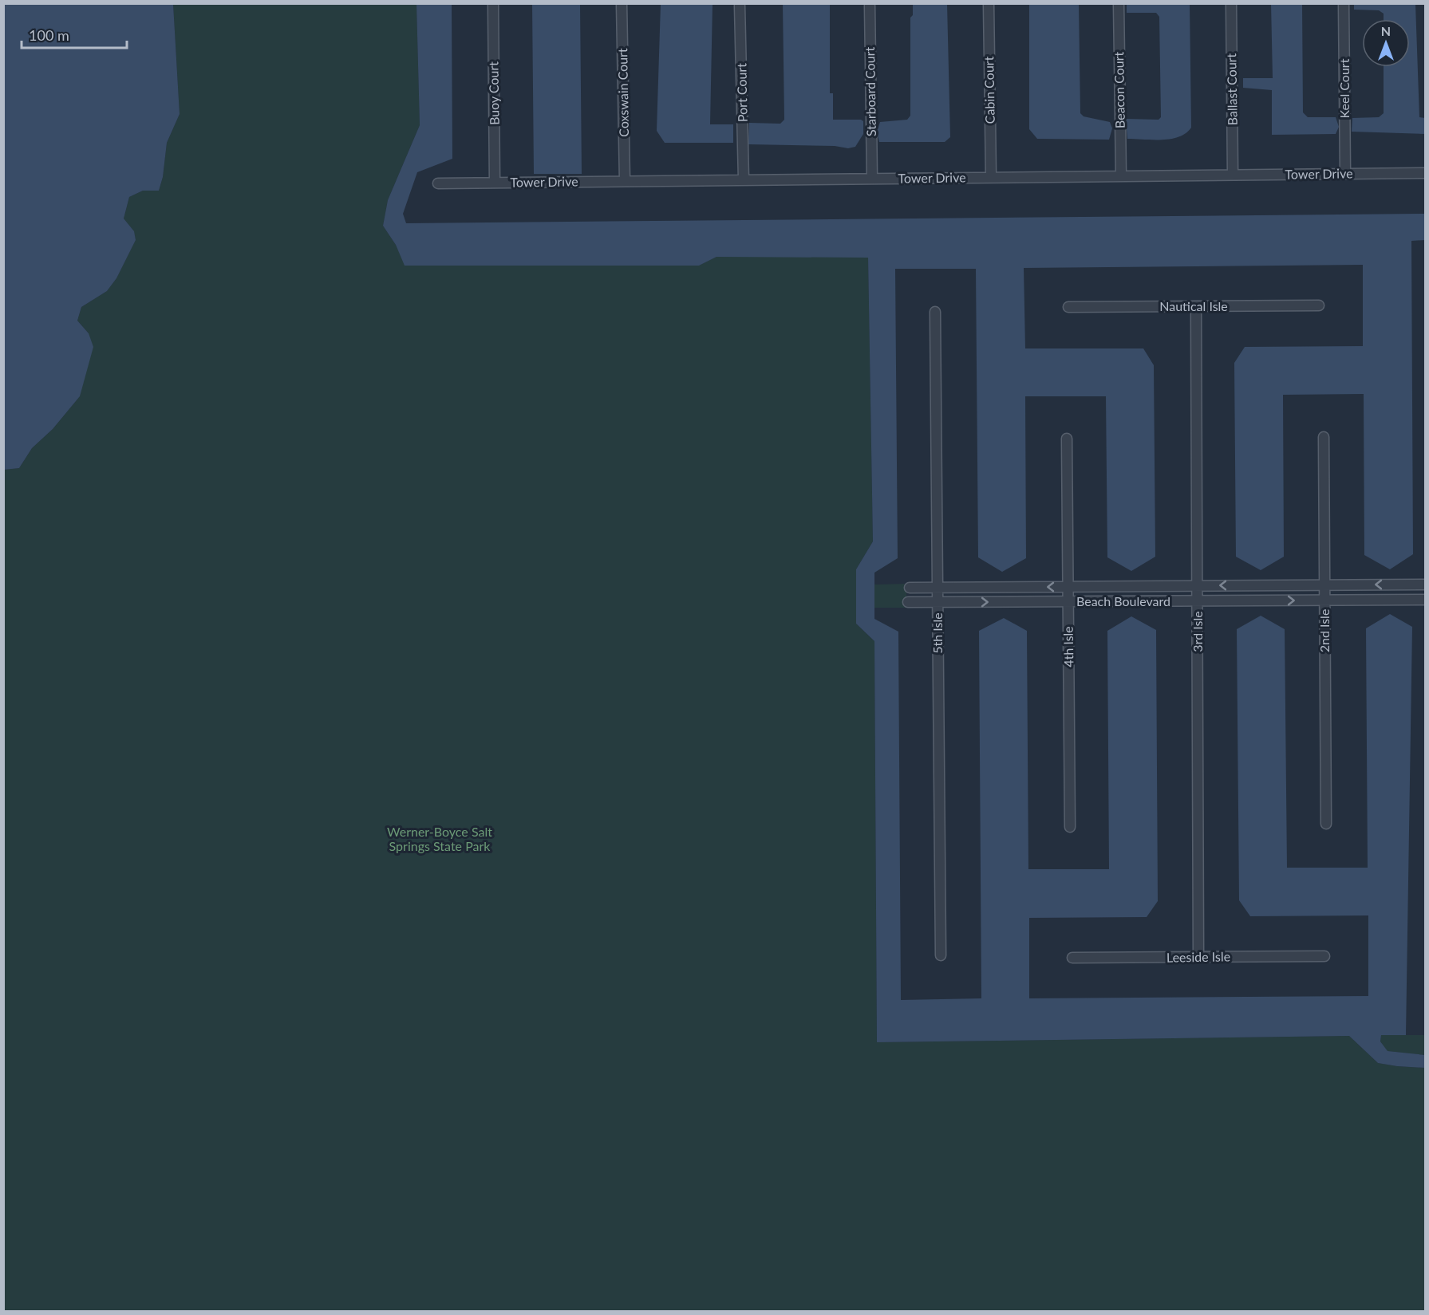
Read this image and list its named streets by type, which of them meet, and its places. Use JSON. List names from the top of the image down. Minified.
{"streets":{"street":["Keel Court","Ballast Court","Cabin Court","Beacon Court","Starboard Court","Coxswain Court","Port Court","Buoy Court","Tower Drive","Nautical Isle","Beach Boulevard","2nd Isle","3rd Isle","5th Isle","4th Isle","Leeside Isle"]},"crossings":[["Keel Court","Tower Drive"],["Ballast Court","Tower Drive"],["Cabin Court","Tower Drive"],["Beacon Court","Tower Drive"],["Starboard Court","Tower Drive"],["Coxswain Court","Tower Drive"],["Port Court","Tower Drive"],["Buoy Court","Tower Drive"],["Nautical Isle","3rd Isle"],["Beach Boulevard","2nd Isle"],["Beach Boulevard","3rd Isle"],["Beach Boulevard","5th Isle"],["Beach Boulevard","4th Isle"],["3rd Isle","Leeside Isle"]],"parks":["Werner-Boyce Salt Springs State Park"],"scale_bar":"100 m","north":"top"}
